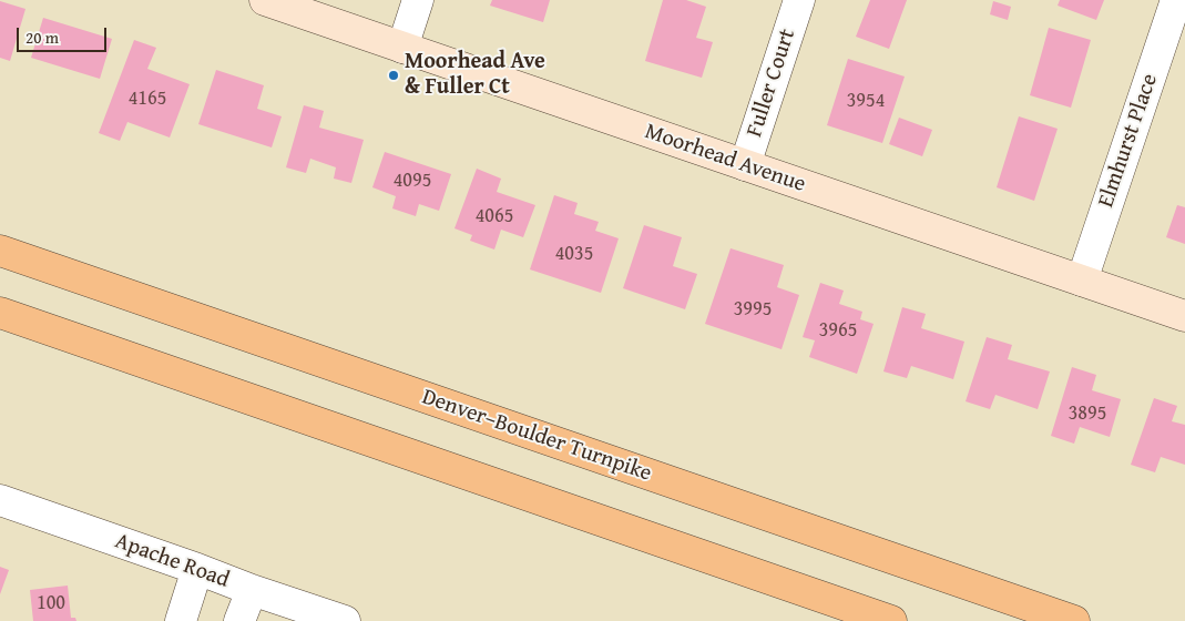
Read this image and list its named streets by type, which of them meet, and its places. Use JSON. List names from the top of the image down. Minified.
{"streets":{"highway":["Denver–Boulder Turnpike"],"street":["Fuller Court","Elmhurst Place","Moorhead Avenue","Apache Road"]},"crossings":[["Fuller Court","Moorhead Avenue"],["Elmhurst Place","Moorhead Avenue"]],"places":["Moorhead Ave & Fuller Ct"],"house_numbers":["4165","3954","4095","4065","4035","3995","3965","3895","100"],"scale_bar":"20 m"}
